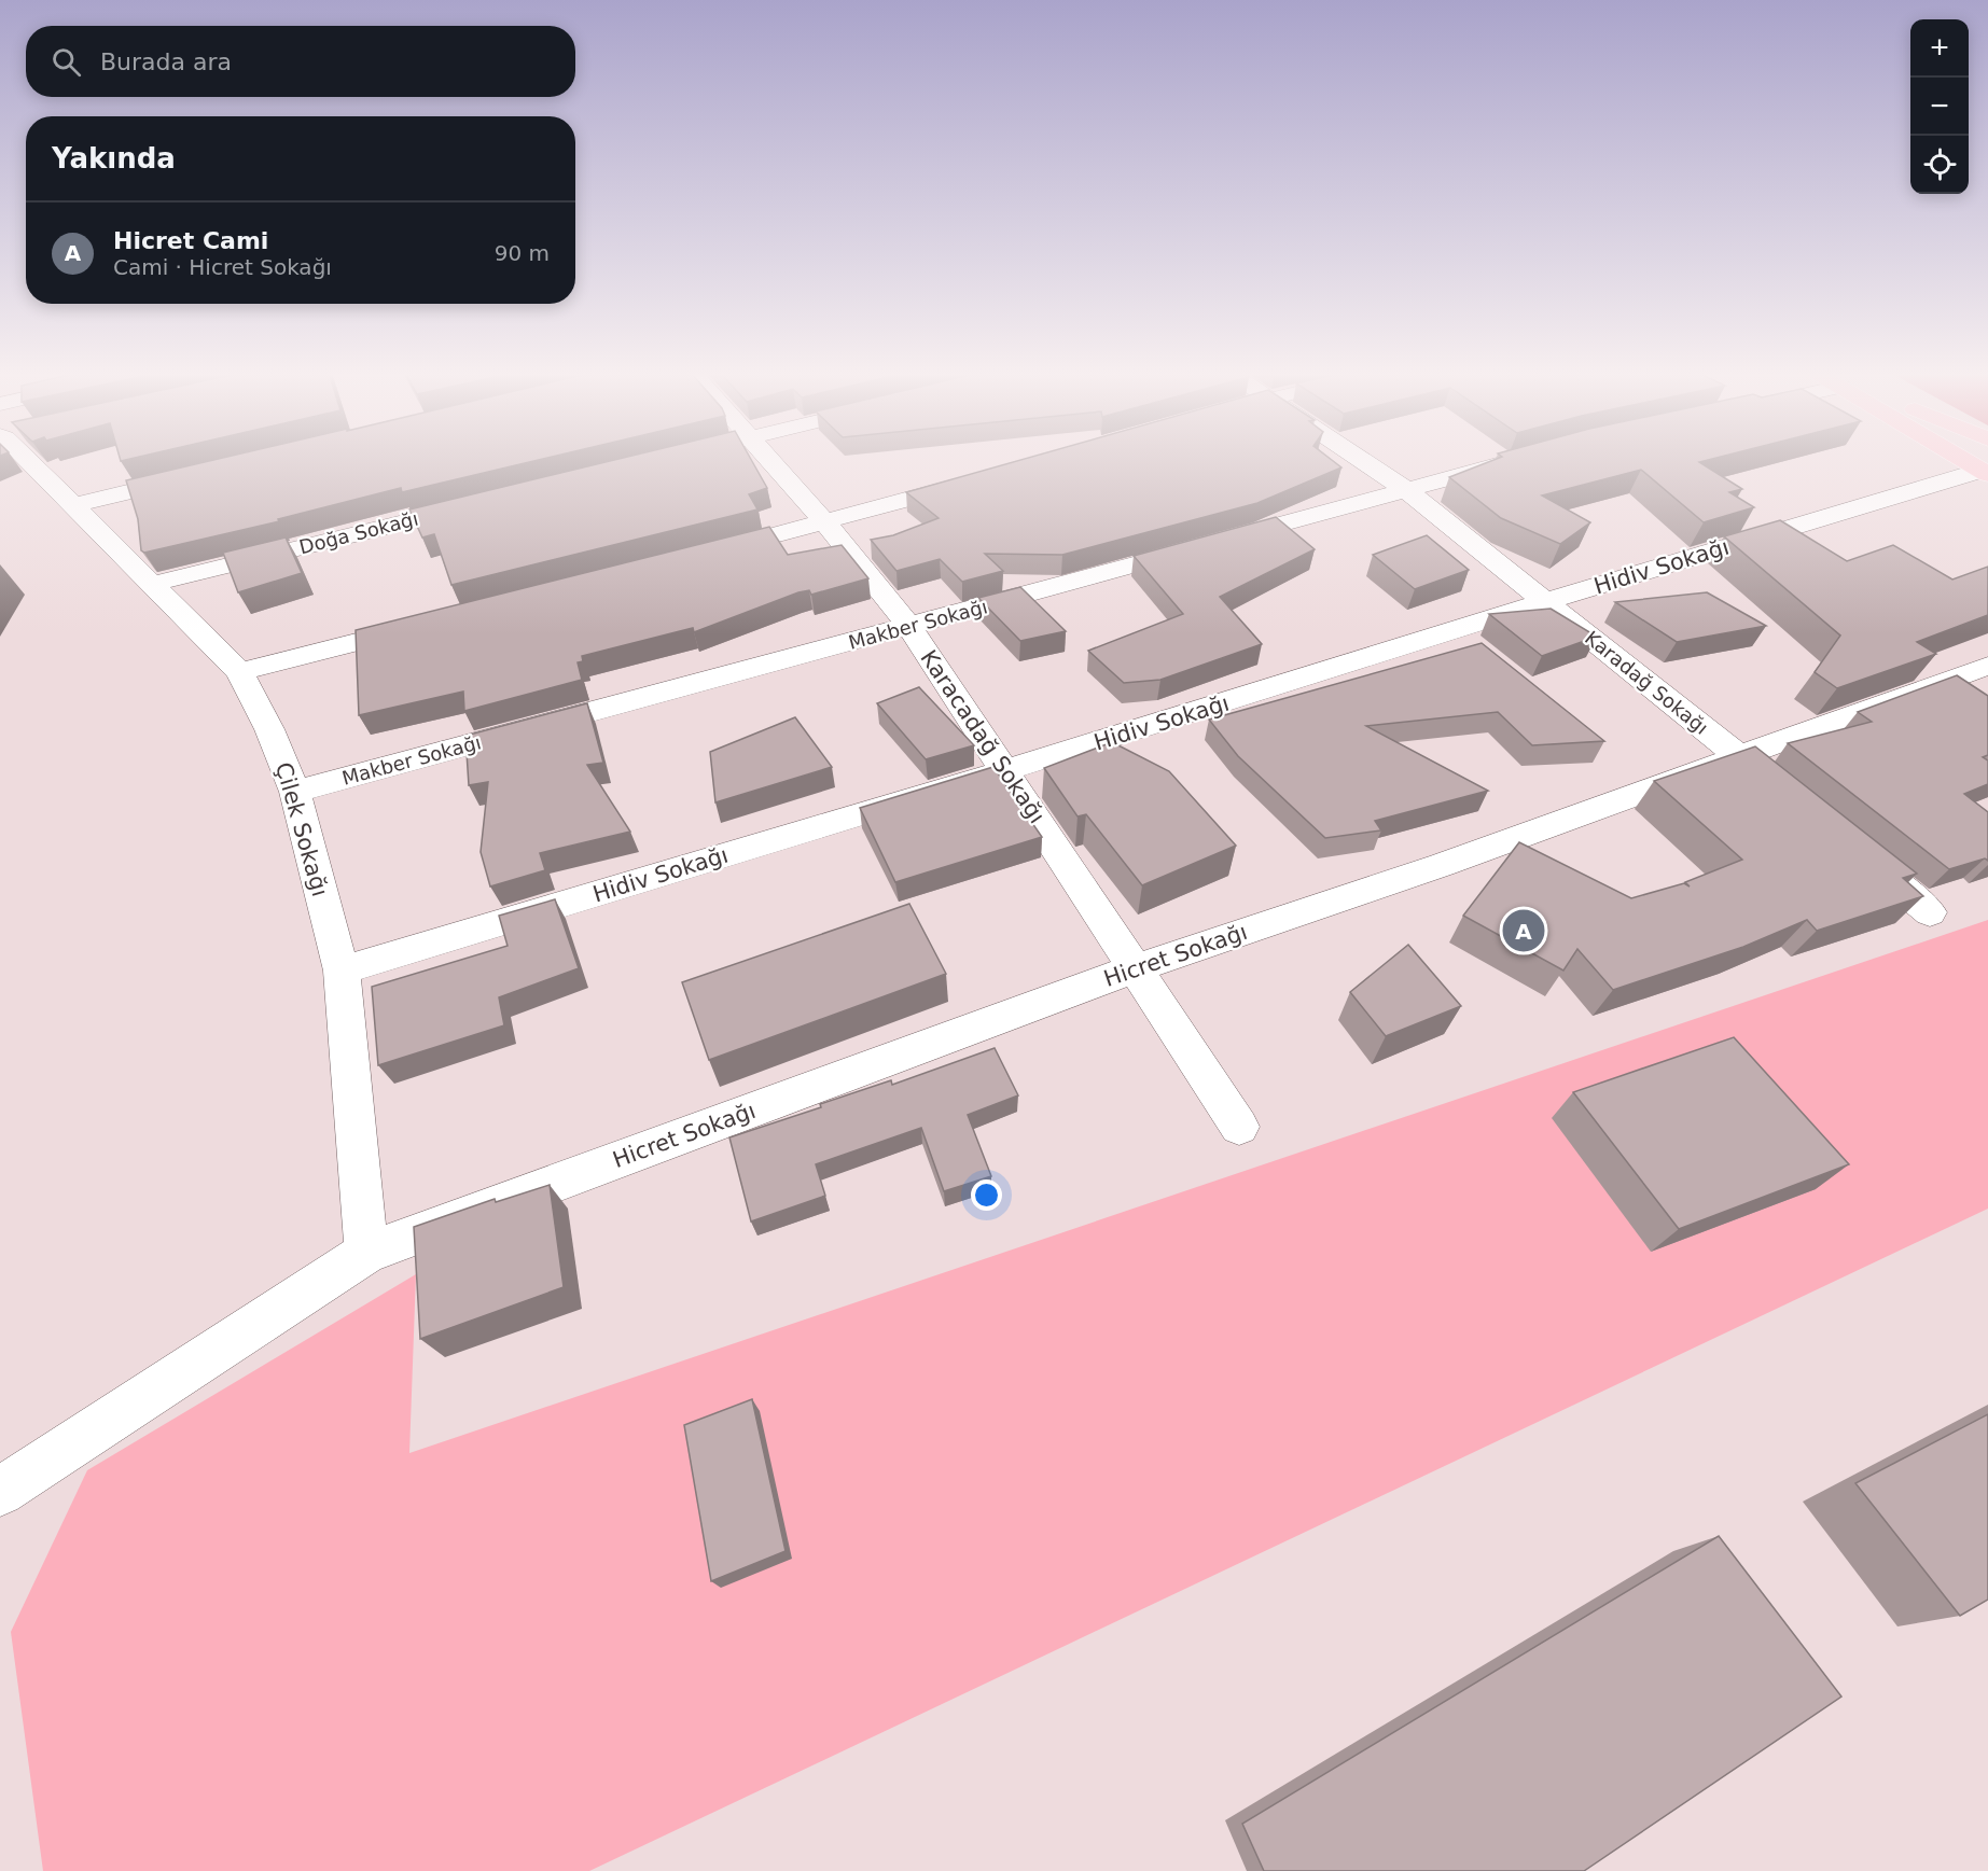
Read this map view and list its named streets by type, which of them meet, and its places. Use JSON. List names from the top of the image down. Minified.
{"streets":{"street":["Doğa Sokağı","Hidiv Sokağı","Makber Sokağı","Karadağ Sokağı","Karacadağ Sokağı","Çilek Sokağı","Hicret Sokağı"]},"crossings":[["Doğa Sokağı","Çilek Sokağı"],["Hidiv Sokağı","Karadağ Sokağı"],["Hidiv Sokağı","Karacadağ Sokağı"],["Hidiv Sokağı","Çilek Sokağı"],["Makber Sokağı","Karadağ Sokağı"],["Makber Sokağı","Karacadağ Sokağı"],["Makber Sokağı","Çilek Sokağı"],["Karadağ Sokağı","Hicret Sokağı"],["Karacadağ Sokağı","Hicret Sokağı"],["Çilek Sokağı","Hicret Sokağı"]],"page":{"map_buttons":["+","−"],"search":"Burada ara","heading":"Yakında","list":[{"mark":"A","name":"Hicret Cami","note":"Cami · Hicret Sokağı","value":"90 m"}],"pins":"A"}}
